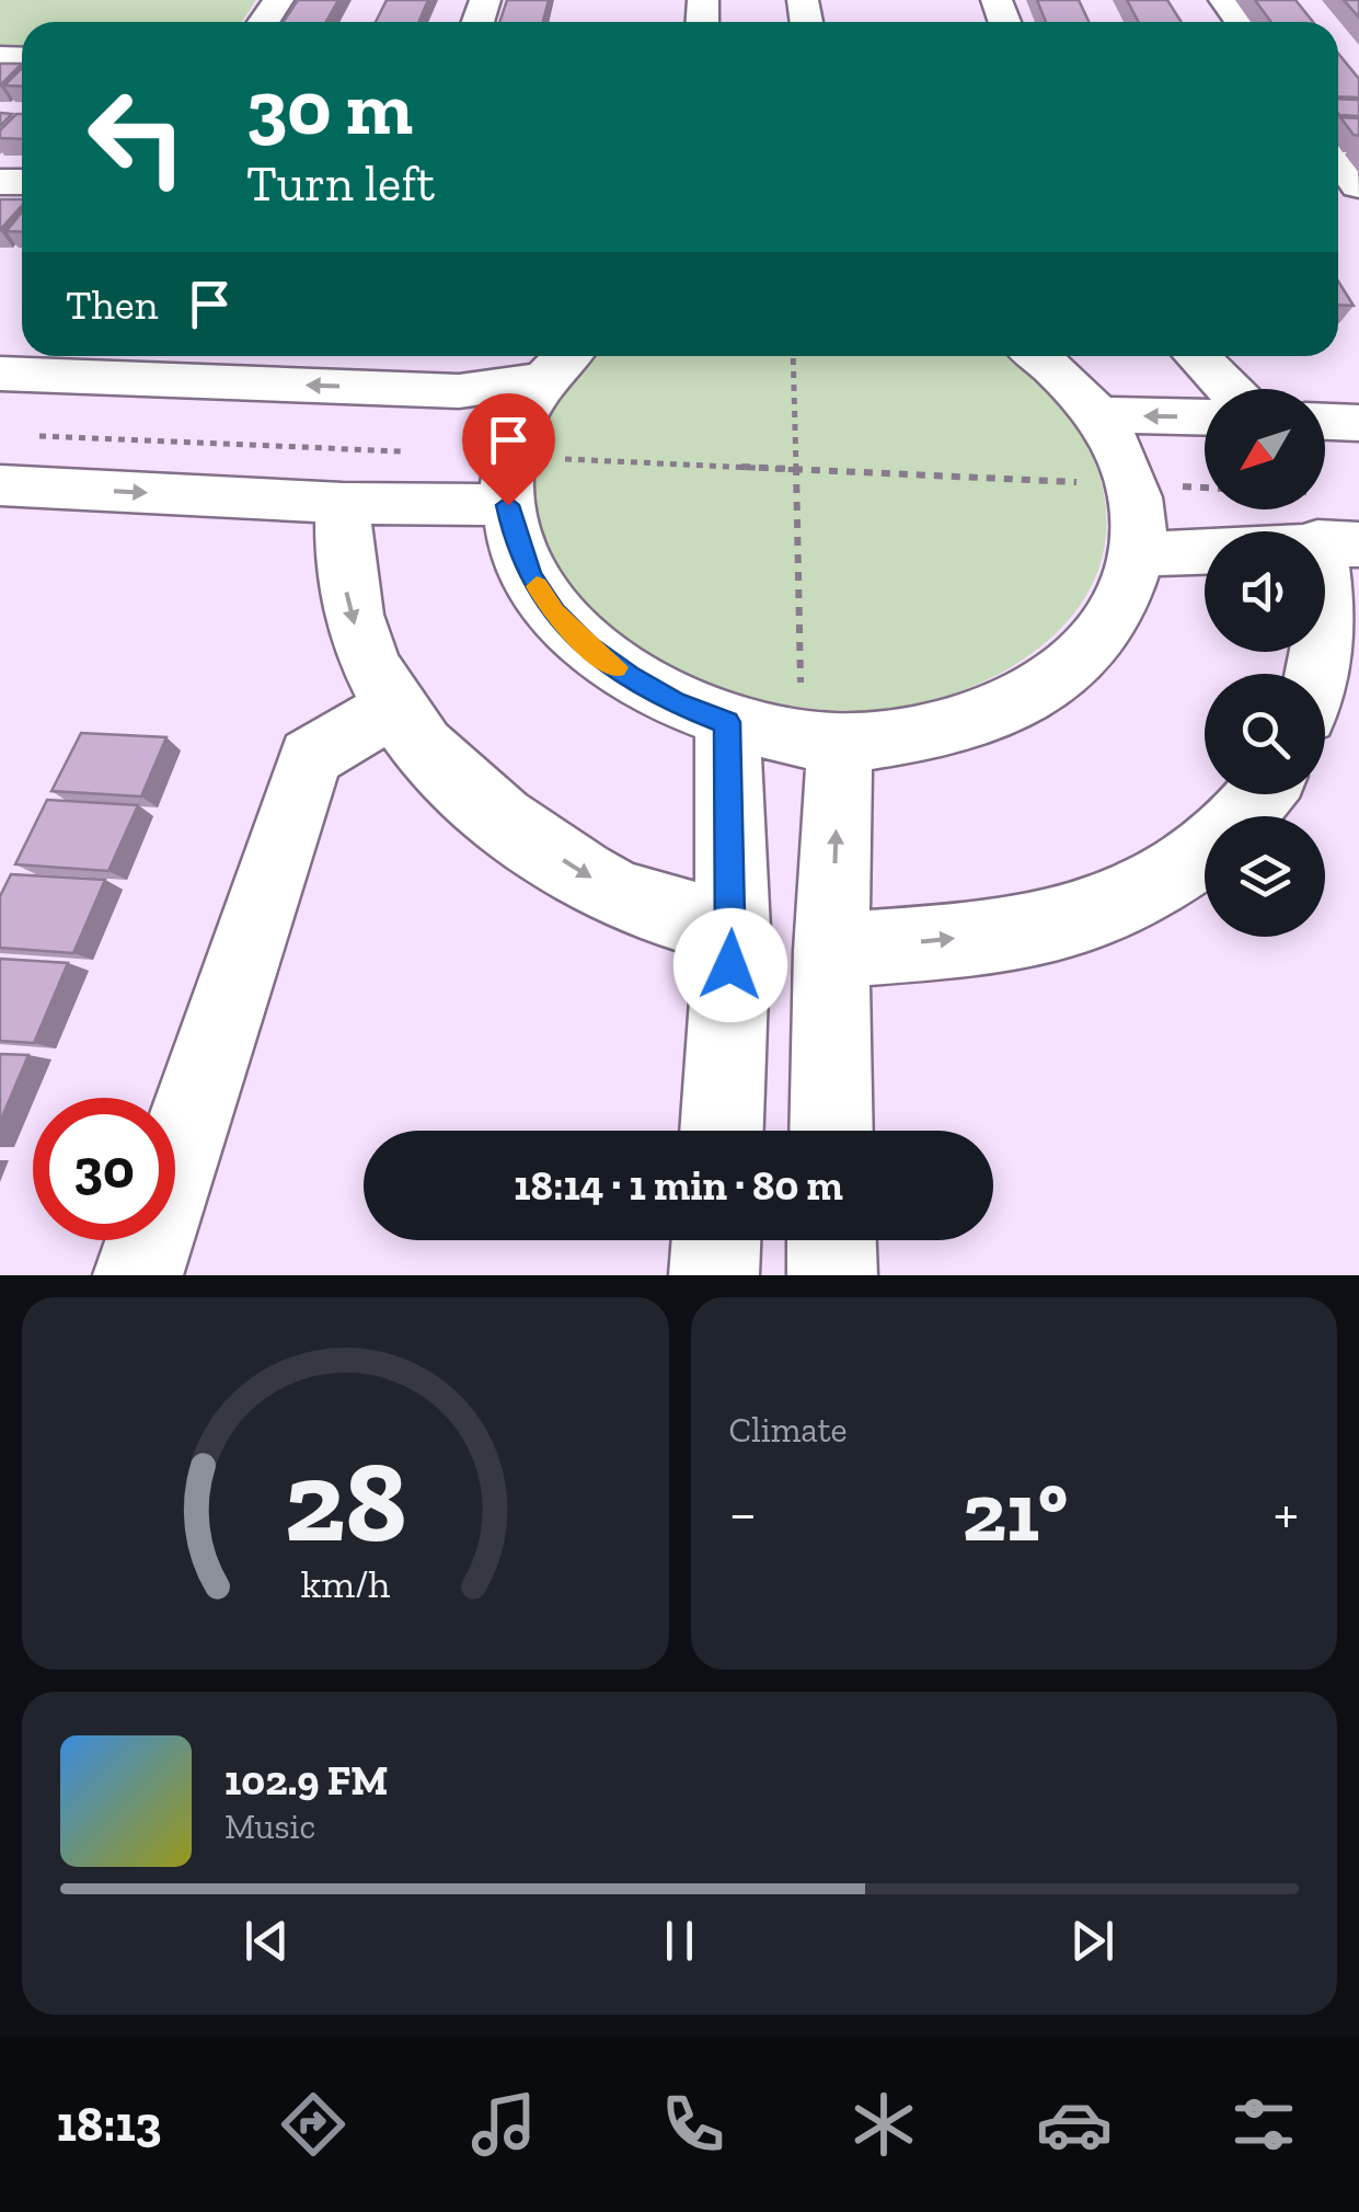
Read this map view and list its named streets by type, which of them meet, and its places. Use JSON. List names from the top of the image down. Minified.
{"north":"bottom left","page":{"turn":["30 m","Turn left"],"then":"Then","limit":"30","trip":"18:14 · 1 min · 80 m","tile":"Climate","heat":["−","21°","+"],"song":["102.9 FM","Music"],"tabs":"18:13","gauge":["28","km/h"]}}
